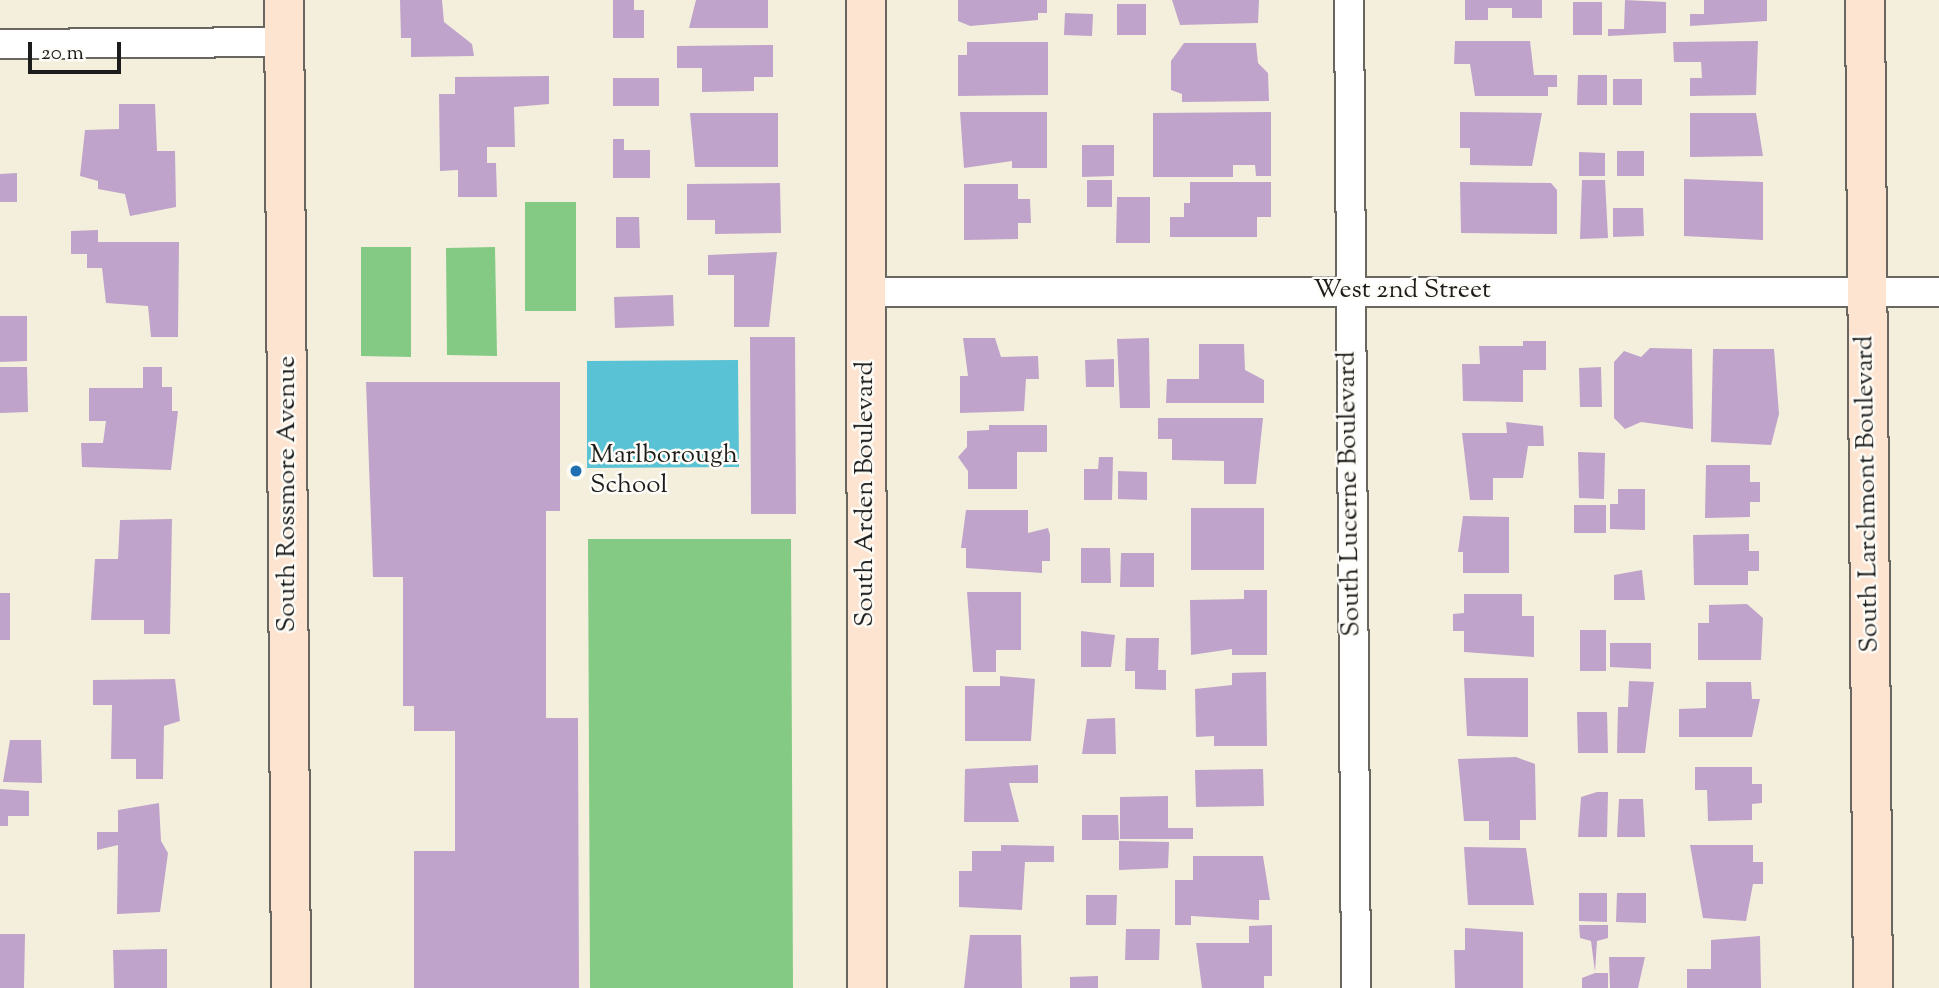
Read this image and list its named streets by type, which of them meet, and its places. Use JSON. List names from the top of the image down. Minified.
{"streets":{"street":["West 2nd Street","South Rossmore Avenue","South Arden Boulevard","South Lucerne Boulevard","South Larchmont Boulevard"]},"crossings":[["West 2nd Street","South Arden Boulevard"],["West 2nd Street","South Lucerne Boulevard"],["West 2nd Street","South Larchmont Boulevard"]],"places":["Marlborough School"],"scale_bar":"20 m"}
